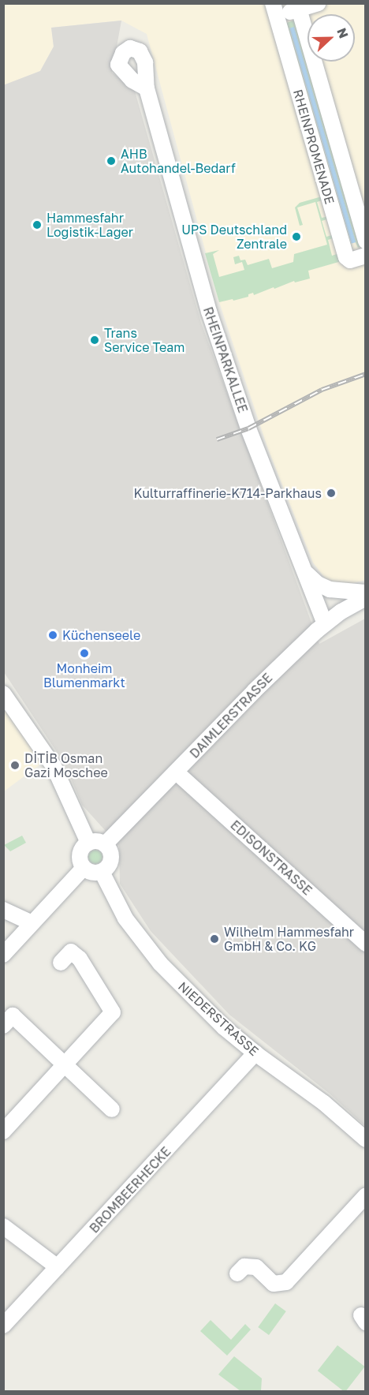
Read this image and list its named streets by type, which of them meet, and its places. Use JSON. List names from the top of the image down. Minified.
{"streets":{"street":["RHEINPROMENADE","RHEINPARKALLEE","DAIMLERSTRASSE","EDISONSTRASSE","NIEDERSTRASSE","BROMBEERHECKE"]},"crossings":[["RHEINPARKALLEE","DAIMLERSTRASSE"],["DAIMLERSTRASSE","EDISONSTRASSE"],["DAIMLERSTRASSE","NIEDERSTRASSE"],["NIEDERSTRASSE","BROMBEERHECKE"]],"places":["AHB Autohandel-Bedarf","Hammesfahr Logistik-Lager","UPS Deutschland Zentrale","Trans Service Team","Kulturraffinerie-K714-Parkhaus","Küchenseele","Monheim Blumenmarkt","DİTİB Osman Gazi Moschee","Wilhelm Hammesfahr GmbH & Co. KG"],"north":"right"}
